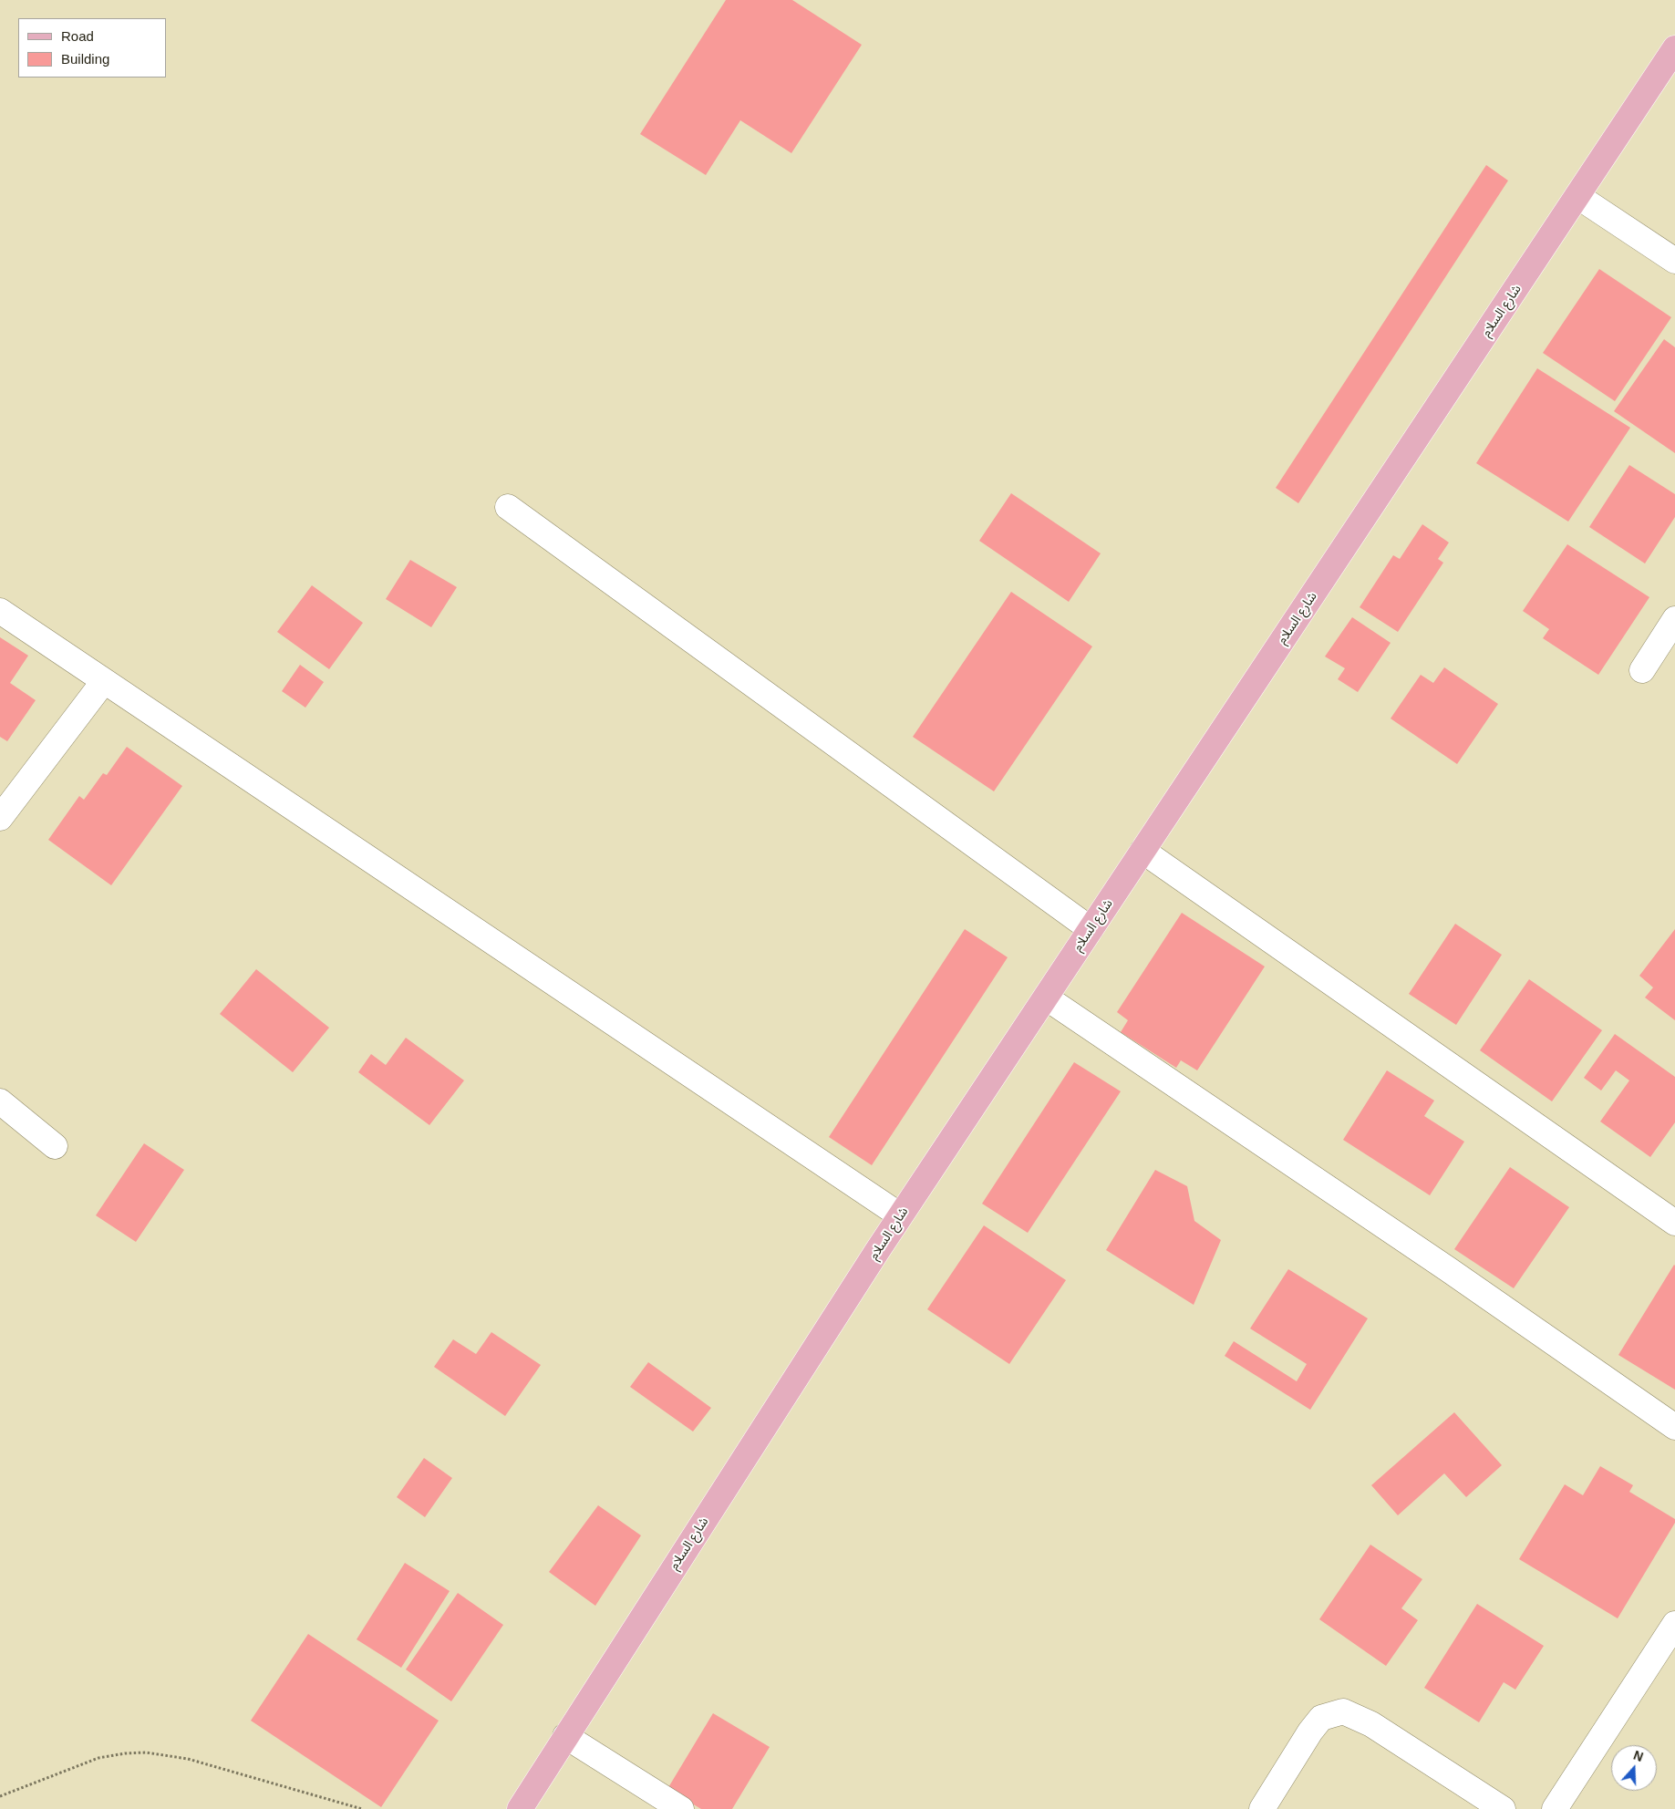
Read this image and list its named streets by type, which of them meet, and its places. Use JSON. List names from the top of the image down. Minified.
{"streets":{"main road":["شارع السلام"]},"legend":["Road","Building"],"north":"top"}
